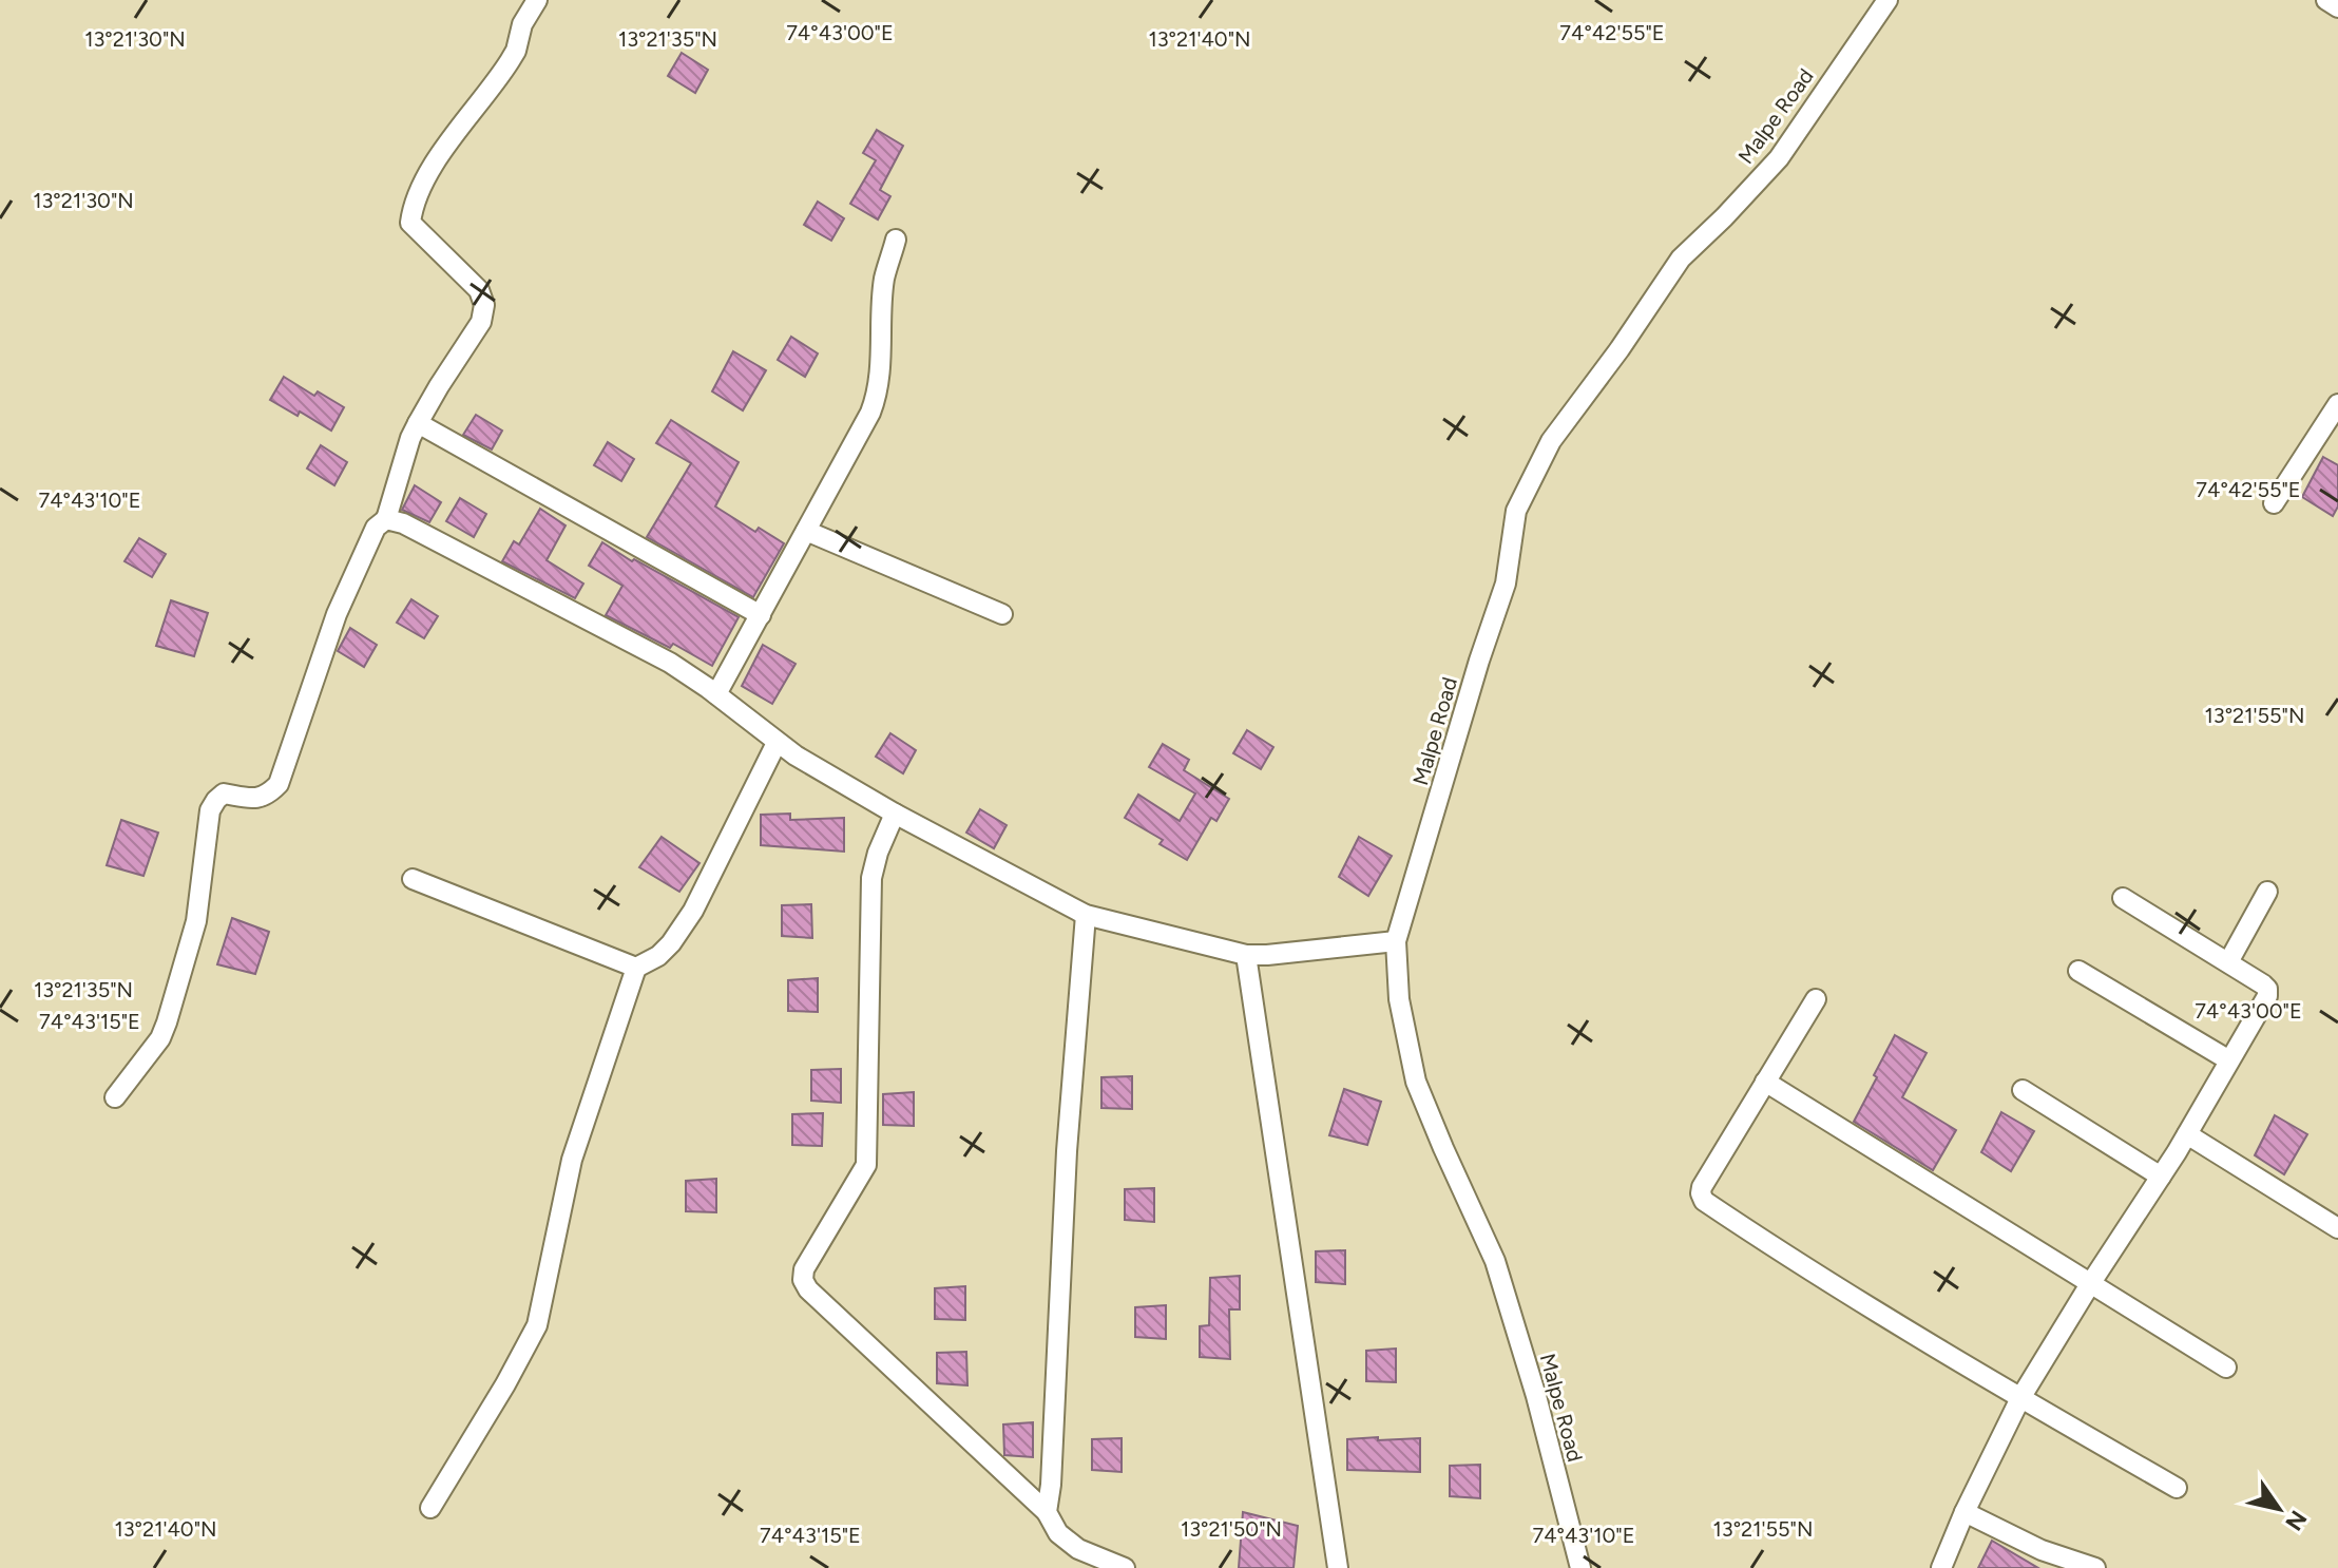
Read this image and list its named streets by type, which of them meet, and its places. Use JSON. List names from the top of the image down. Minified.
{"streets":{"street":["Malpe Road"]},"north":"bottom right","coordinates":["74°43'00\"E","74°42'55\"E","13°21'30\"N","13°21'35\"N","13°21'40\"N","74°43'10\"E","13°21'55\"N","74°43'15\"E","13°21'50\"N"]}
